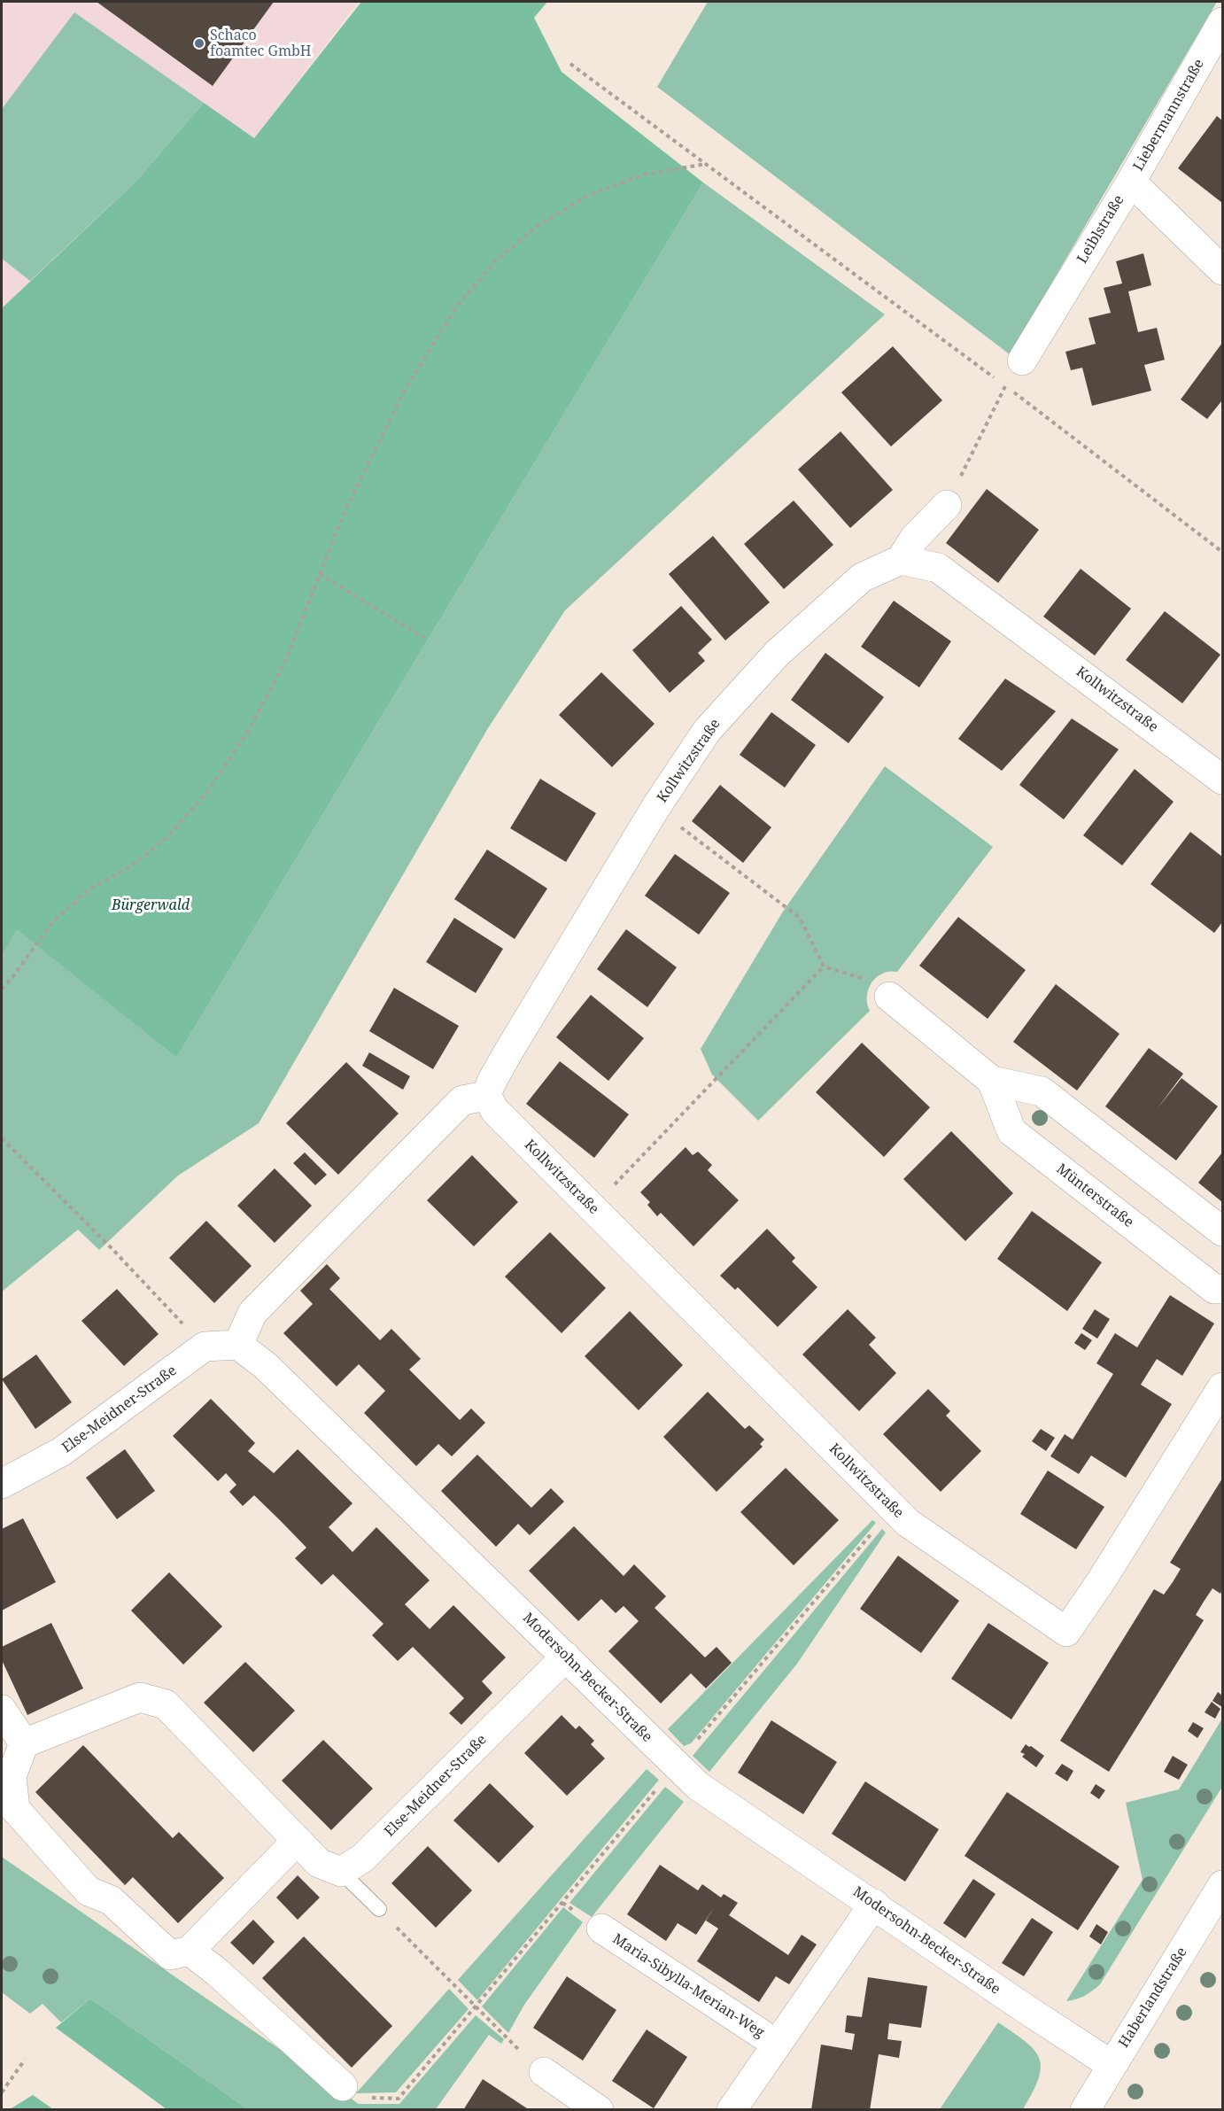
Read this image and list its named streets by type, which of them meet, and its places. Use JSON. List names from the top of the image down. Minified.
{"streets":{"street":["Liebermannstraße","Leiblstraße","Kollwitzstraße","Münterstraße","Else-Meidner-Straße","Modersohn-Becker-Straße","Maria-Sibylla-Merian-Weg","Haberlandstraße"]},"crossings":[["Liebermannstraße","Leiblstraße"],["Else-Meidner-Straße","Modersohn-Becker-Straße"],["Modersohn-Becker-Straße","Maria-Sibylla-Merian-Weg"],["Modersohn-Becker-Straße","Haberlandstraße"]],"parks":["Bürgerwald"],"places":["Schaco foamtec GmbH"]}
